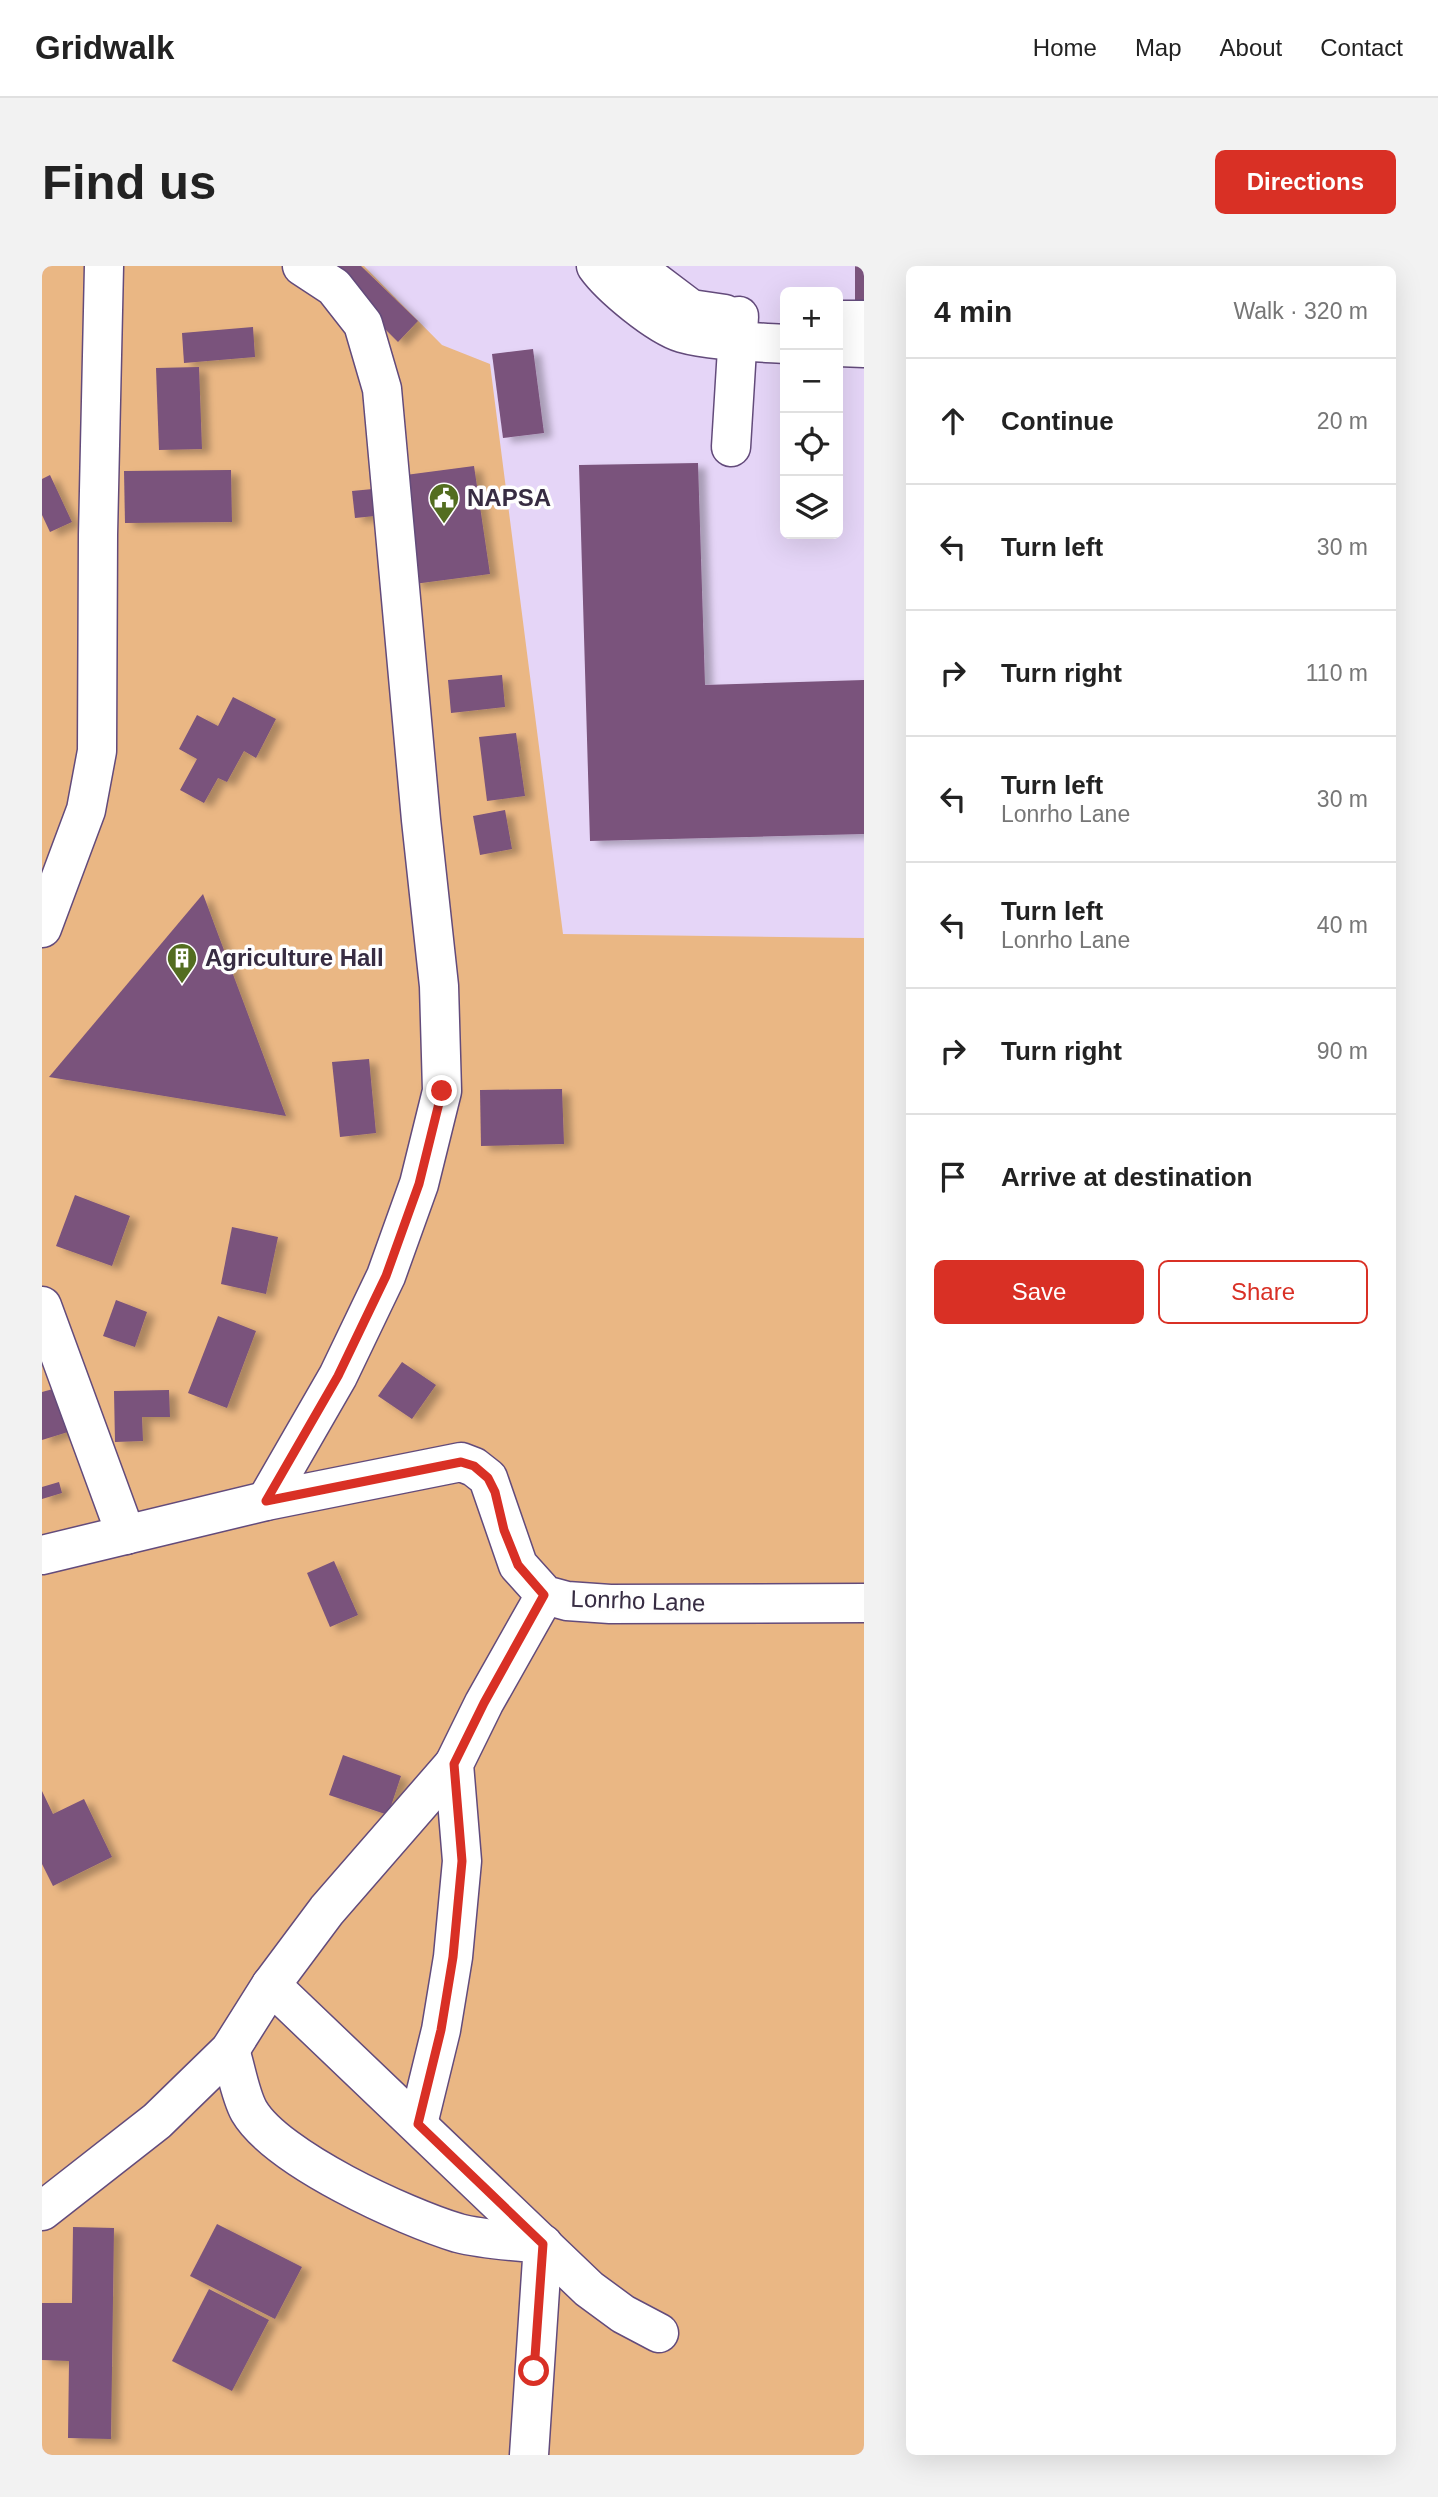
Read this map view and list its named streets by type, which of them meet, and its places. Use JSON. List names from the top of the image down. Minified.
{"streets":{"lane":["Lonrho Lane"]},"places":{"public building":["NAPSA"],"building":["Agriculture Hall"]},"page":{"header":"Gridwalk","nav":["Home","Map","About","Contact"],"buttons":["Directions",["Save","Share"]],"title":"Find us","heading":["4 min","Walk · 320 m"],"map_buttons":["+","−"],"list":[["Continue","20 m"],["Turn left","30 m"],["Turn right","110 m"],["Turn left","Lonrho Lane","30 m"],["Turn left","Lonrho Lane","40 m"],["Turn right","90 m"],"Arrive at destination"]}}
